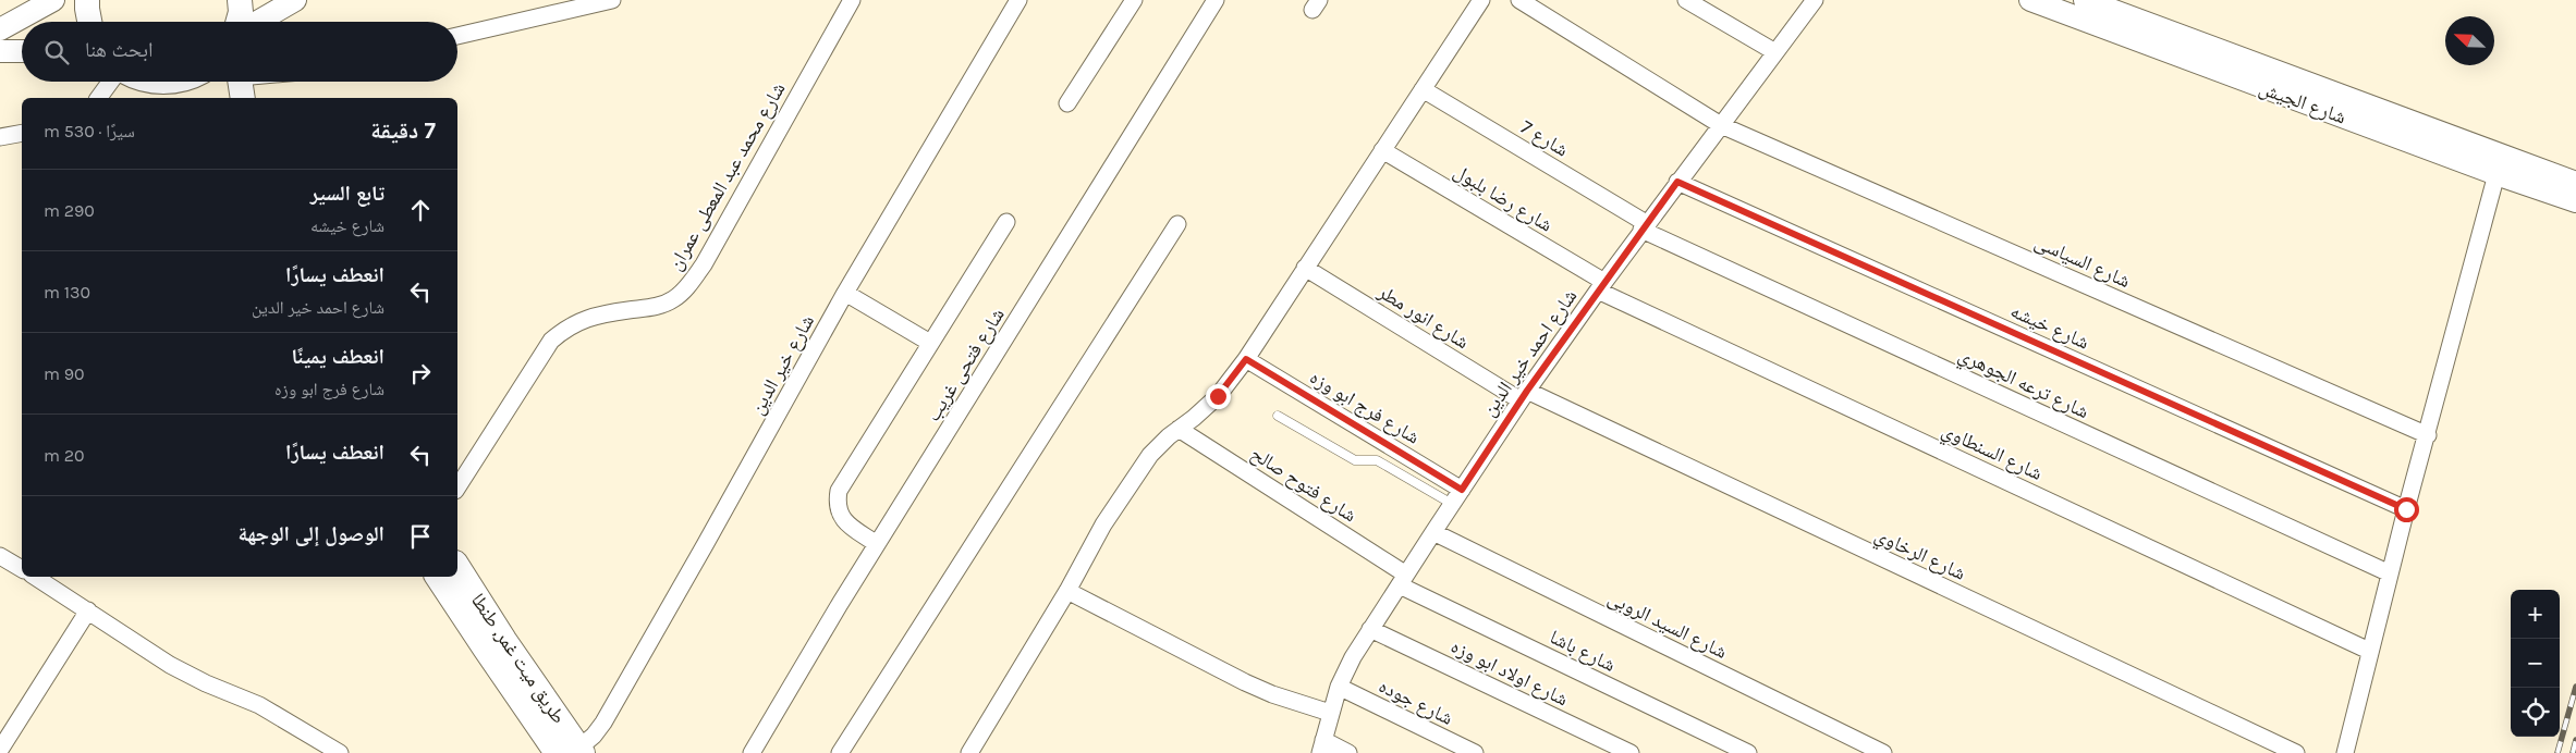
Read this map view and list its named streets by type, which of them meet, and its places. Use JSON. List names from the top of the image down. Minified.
{"streets":{"main road":["شارع الجيش","طريق ميت غمر, طنطا"],"street":["شارع 7","شارع محمد عبد المعطى عمران","شارع رضا بلبول","شارع السياسى","شارع انور مطر","شارع خيشه","شارع احمد خير الدين","شارع خير الدين","شارع فتحى غريب","شارع ترعه الجوهري","شارع فرج ابو وزه","شارع السنطاوي","شارع فتوح صالح","شارع الرخاوي","شارع السيد الروبى","شارع باشا","شارع اولاد ابو وزه","شارع جوده"]},"crossings":[["شارع 7","شارع احمد خير الدين"],["شارع 7","شارع ترعه الجوهري"],["شارع رضا بلبول","شارع احمد خير الدين"],["شارع رضا بلبول","شارع السنطاوي"],["شارع السياسى","شارع احمد خير الدين"],["شارع انور مطر","شارع احمد خير الدين"],["شارع انور مطر","شارع الرخاوي"],["شارع خيشه","شارع احمد خير الدين"],["شارع احمد خير الدين","شارع ترعه الجوهري"],["شارع احمد خير الدين","شارع فرج ابو وزه"],["شارع احمد خير الدين","شارع السنطاوي"],["شارع احمد خير الدين","شارع فتوح صالح"],["شارع احمد خير الدين","شارع الرخاوي"],["شارع احمد خير الدين","شارع السيد الروبى"],["شارع احمد خير الدين","شارع باشا"],["شارع احمد خير الدين","شارع اولاد ابو وزه"],["شارع احمد خير الدين","شارع جوده"],["شارع خير الدين","طريق ميت غمر, طنطا"],["شارع فتوح صالح","شارع باشا"]],"north":"top left","page":{"search":"ابحث هنا","heading":["7 دقيقة","سيرًا · 530 m"],"list":[["تابع السير","شارع خيشه","290 m"],["انعطف يسارًا","شارع احمد خير الدين","130 m"],["انعطف يمينًا","شارع فرج ابو وزه","90 m"],["انعطف يسارًا","20 m"],"الوصول إلى الوجهة"],"map_buttons":["+","−"]}}
